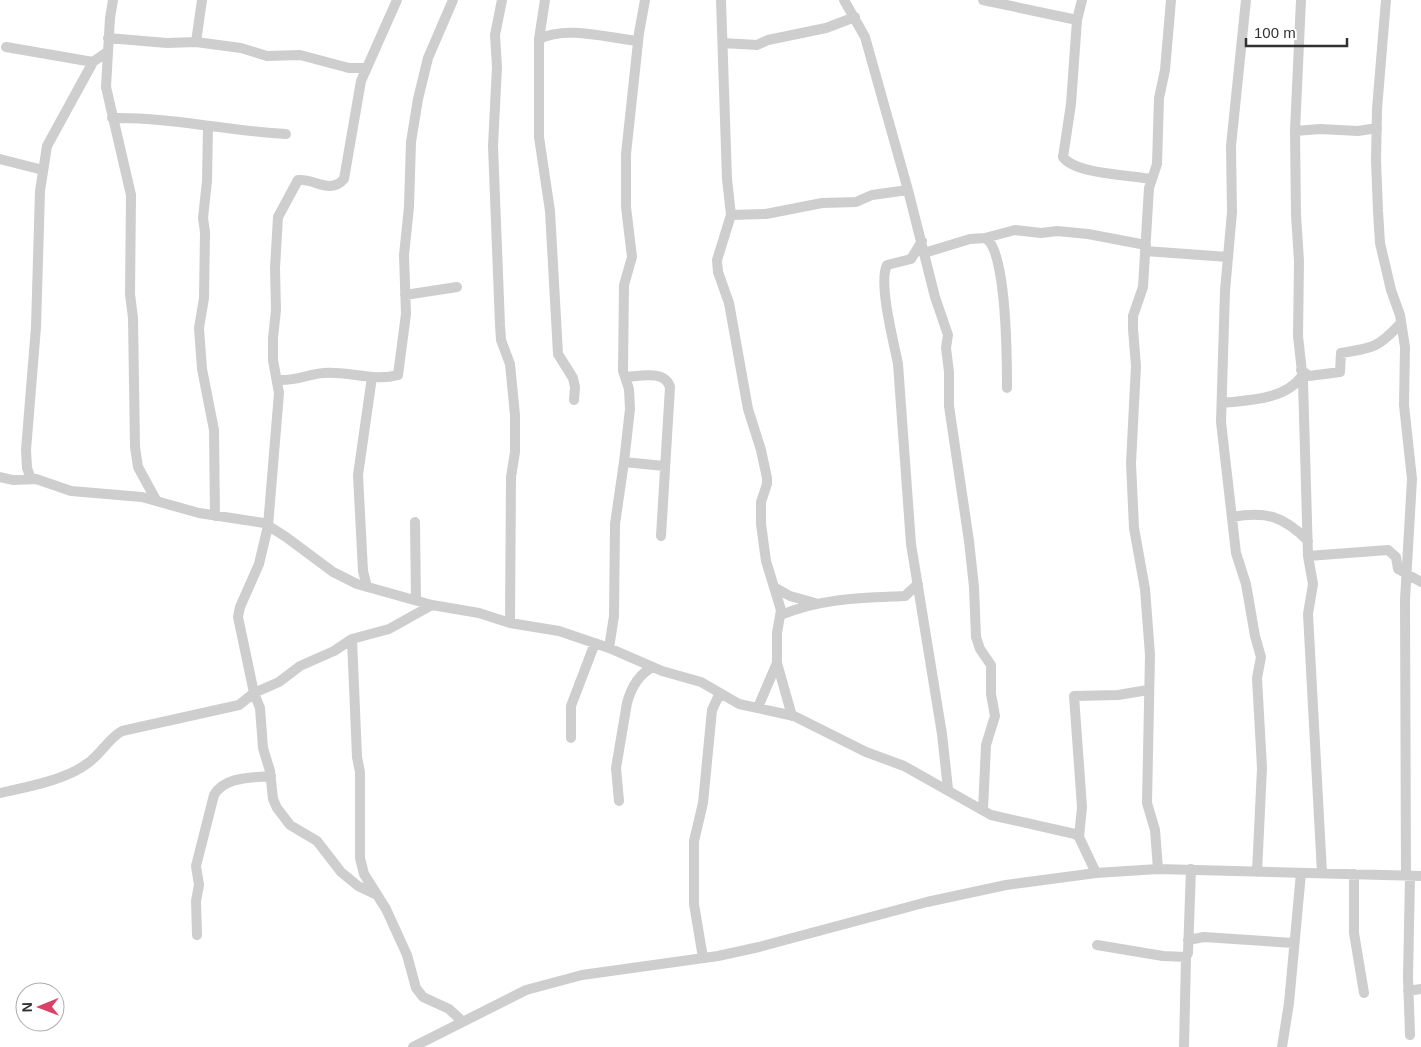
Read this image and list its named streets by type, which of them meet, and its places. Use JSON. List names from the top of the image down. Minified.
{"scale_bar":"100 m","north":"left"}
